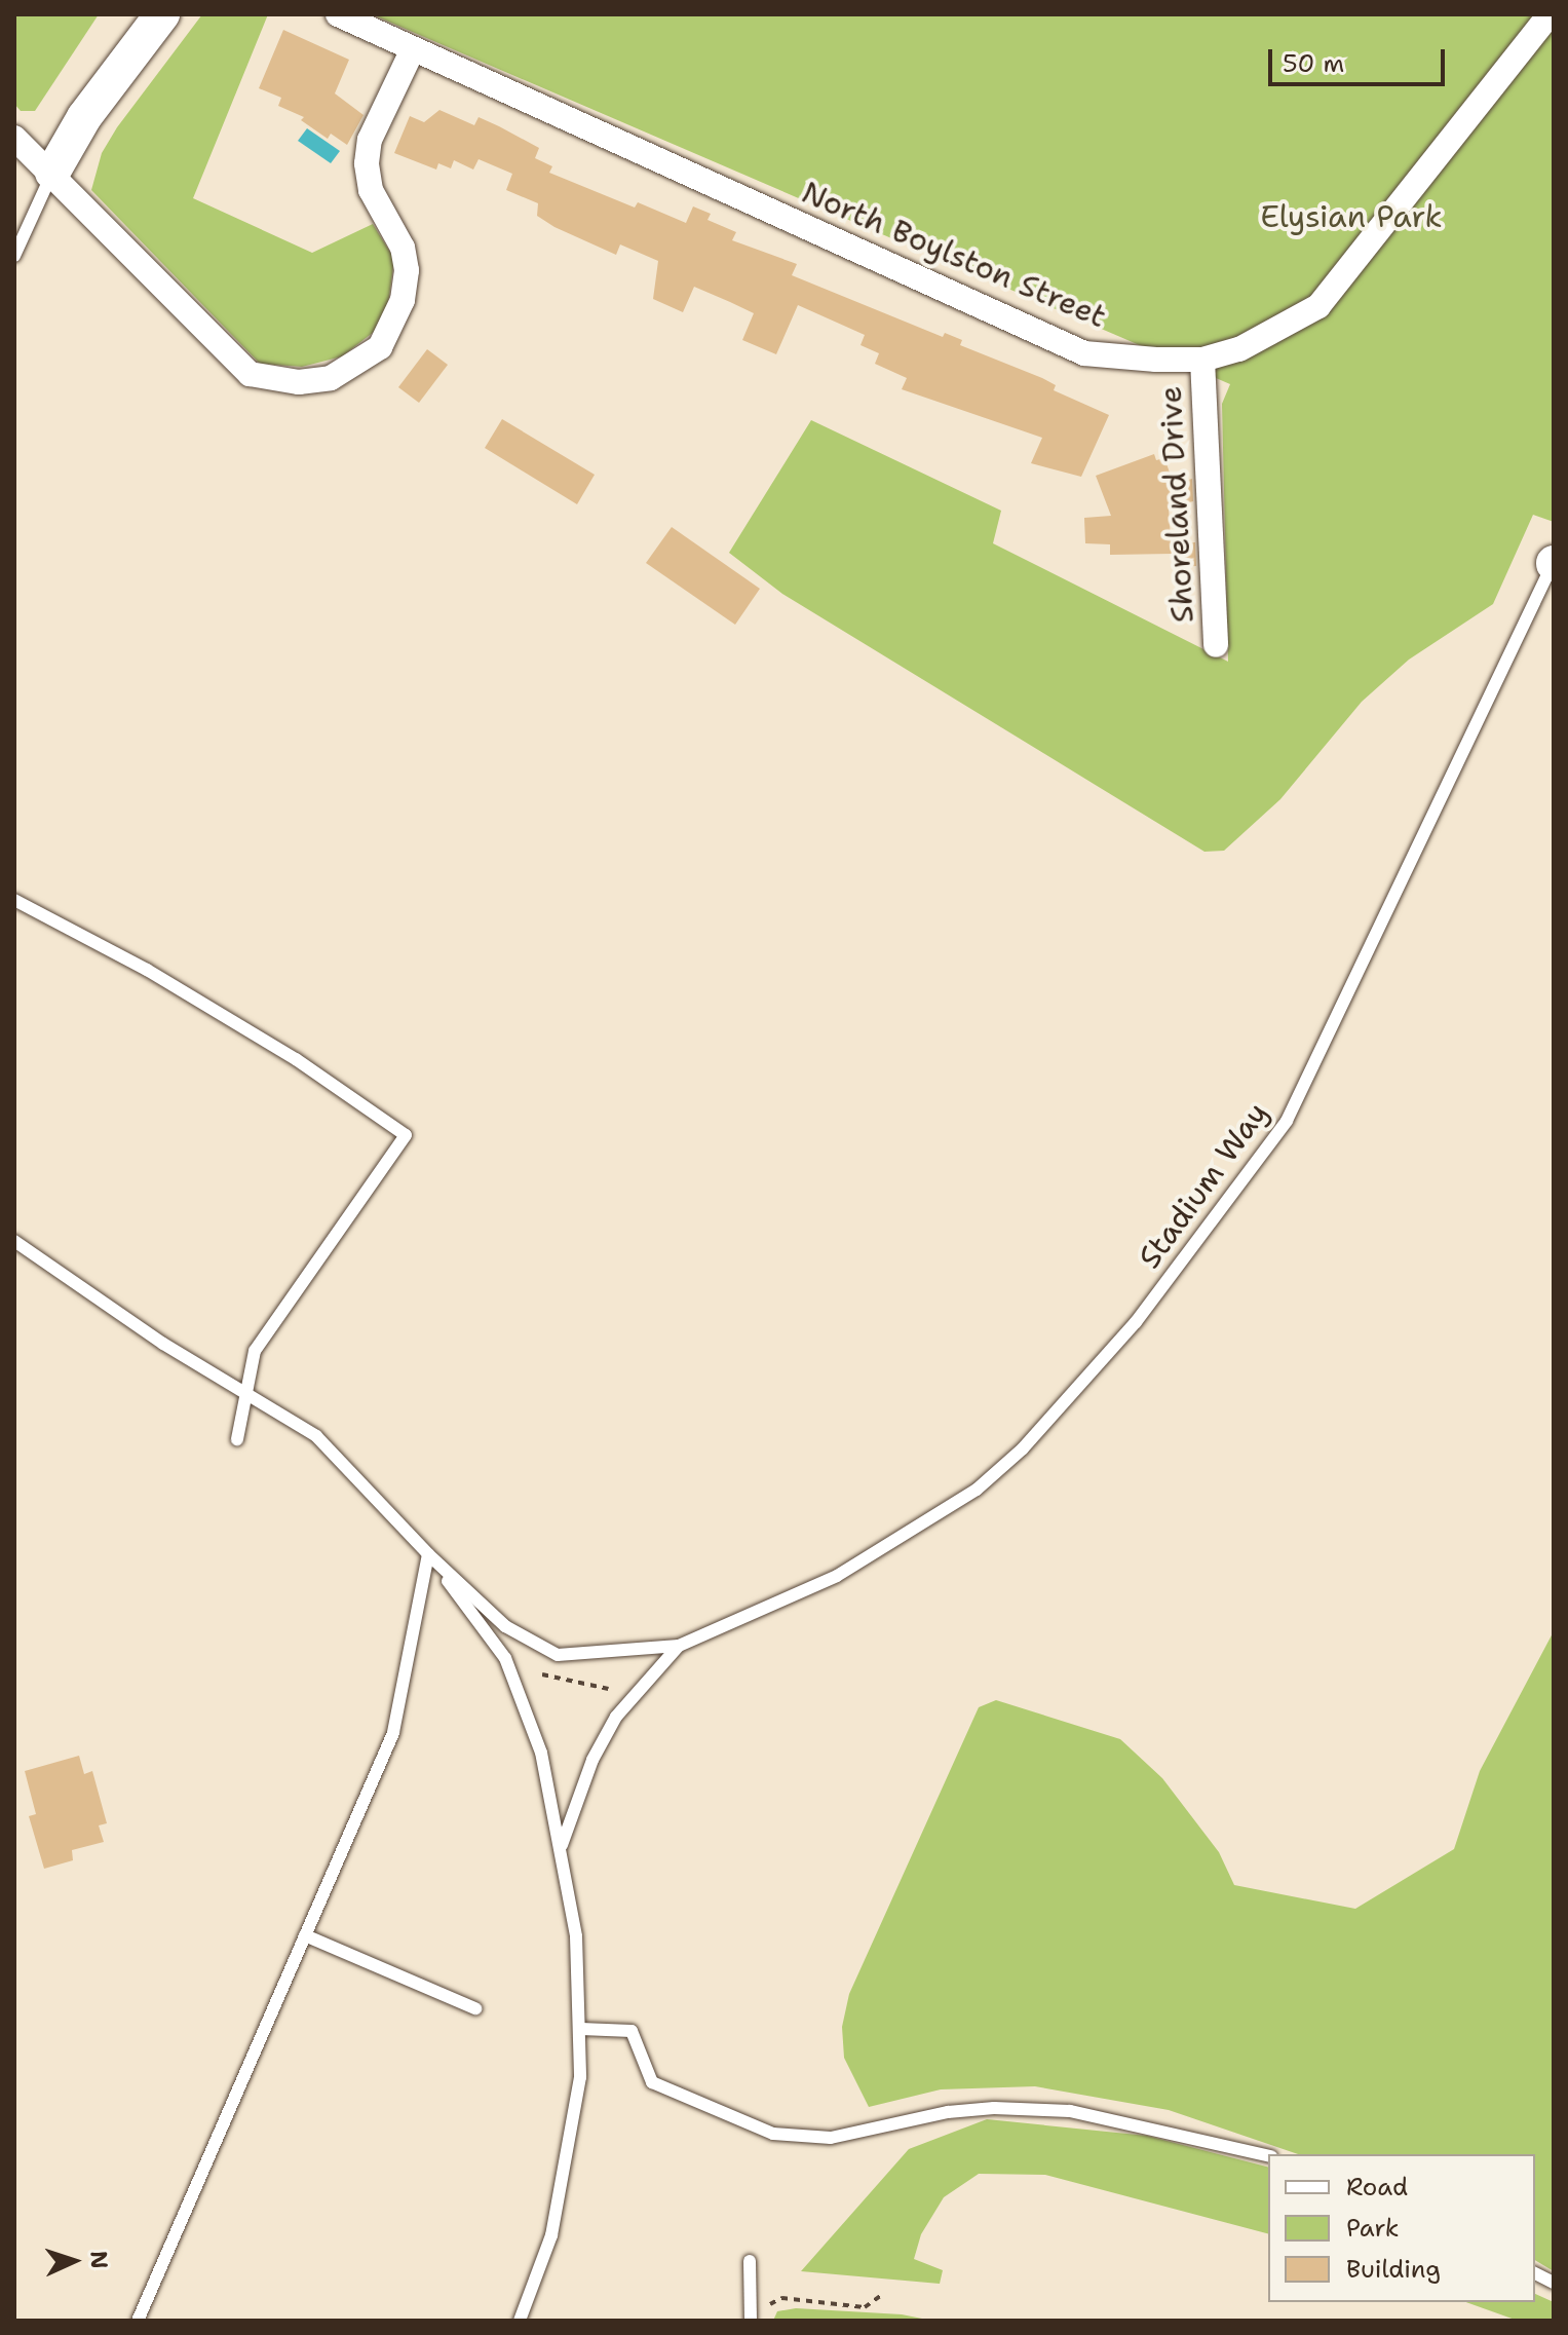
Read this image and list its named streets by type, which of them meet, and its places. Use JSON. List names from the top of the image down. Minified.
{"streets":{"street":["North Boylston Street","Shoreland Drive"],"lane":["Stadium Way"]},"crossings":[["North Boylston Street","Shoreland Drive"]],"parks":["Elysian Park"],"legend":["Road","Park","Building"],"scale_bar":"50 m","north":"right"}
